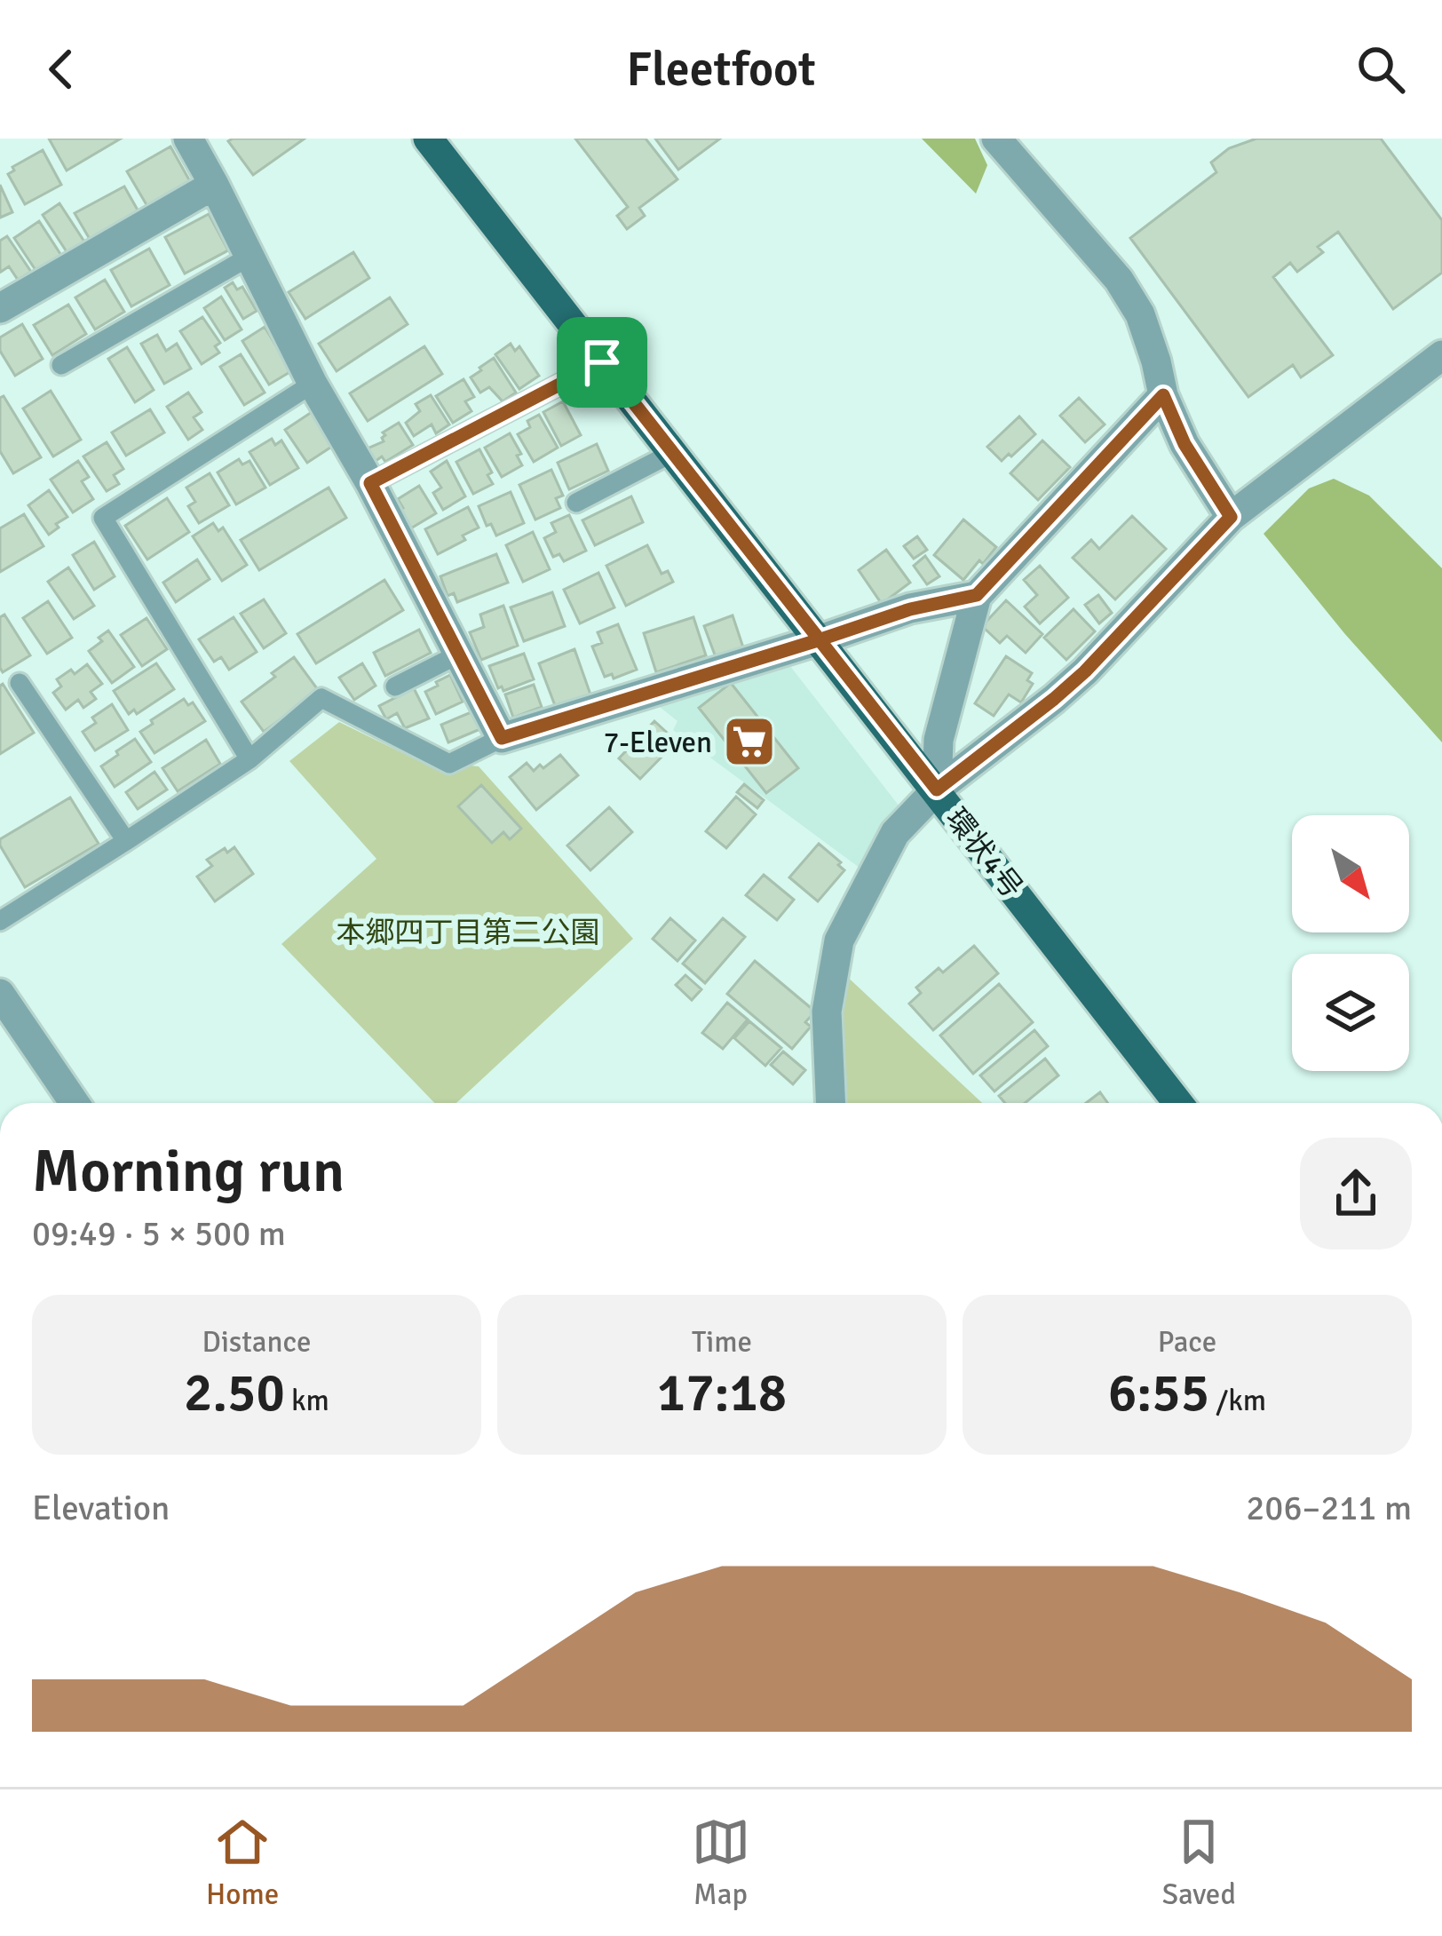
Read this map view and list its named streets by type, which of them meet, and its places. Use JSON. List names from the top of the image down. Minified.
{"streets":{"main road":["環状4号"]},"parks":["本郷四丁目第二公園"],"places":{"supermarket":["7-Eleven"]},"north":"bottom right","page":{"header":"Fleetfoot","heading":["Morning run","09:49 · 5 × 500 m"],"stats":[["Distance","2.50 km"],["Time","17:18"],["Pace","6:55 /km"]],"chart":["Elevation","206–211 m"],"tabs":["Home","Map","Saved"]}}
